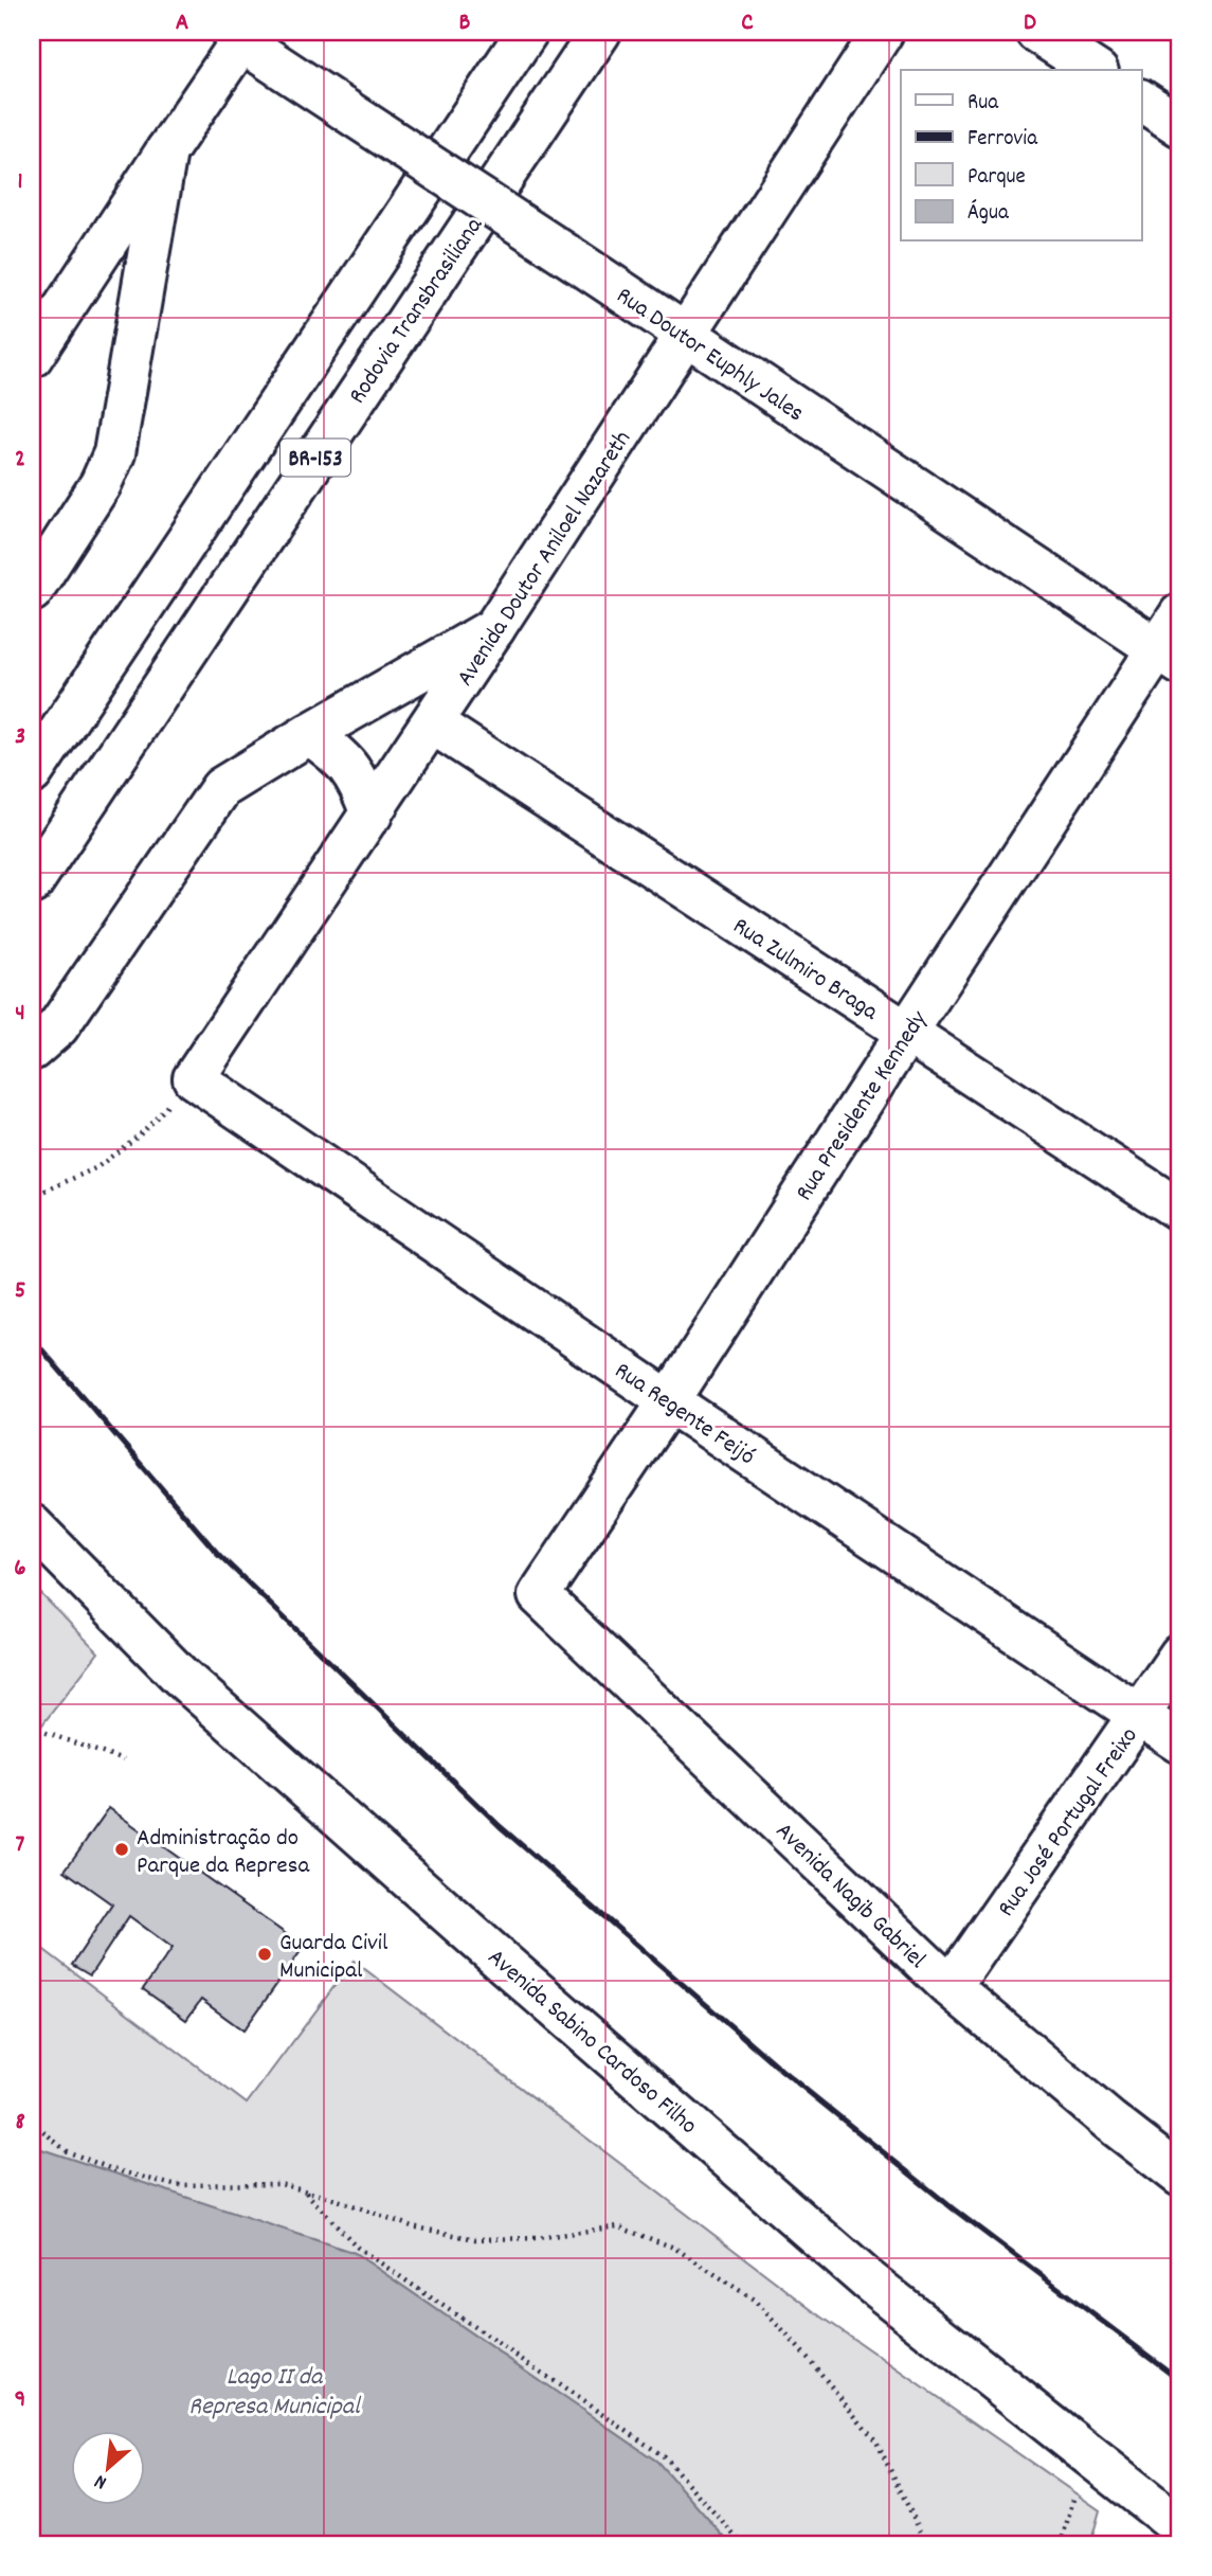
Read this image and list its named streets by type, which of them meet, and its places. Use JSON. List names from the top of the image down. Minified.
{"streets":{"main road":["Rodovia Transbrasiliana","Rua Doutor Euphly Jales","BR-153","Avenida Doutor Aniloel Nazareth","Rua Zulmiro Braga","Rua Presidente Kennedy","Rua Regente Feijó","Rua José Portugal Freixo","Avenida Nagib Gabriel","Avenida Sabino Cardoso Filho"]},"crossings":[["Rua Doutor Euphly Jales","Avenida Doutor Aniloel Nazareth"],["Rua Doutor Euphly Jales","Rua Presidente Kennedy"],["Avenida Doutor Aniloel Nazareth","Rua Zulmiro Braga"],["Avenida Doutor Aniloel Nazareth","Rua Regente Feijó"],["Rua Zulmiro Braga","Rua Presidente Kennedy"],["Rua Presidente Kennedy","Rua Regente Feijó"],["Rua Presidente Kennedy","Avenida Nagib Gabriel"],["Rua Regente Feijó","Rua José Portugal Freixo"],["Rua José Portugal Freixo","Avenida Nagib Gabriel"]],"water":["Lago II da Represa Municipal"],"places":["Administração do Parque da Represa","Guarda Civil Municipal"],"legend":["Rua","Ferrovia","Parque","Água"],"north":"bottom left","grid":{"columns":["A","B","C","D"],"rows":["1","2","3","4","5","6","7","8","9"]}}
